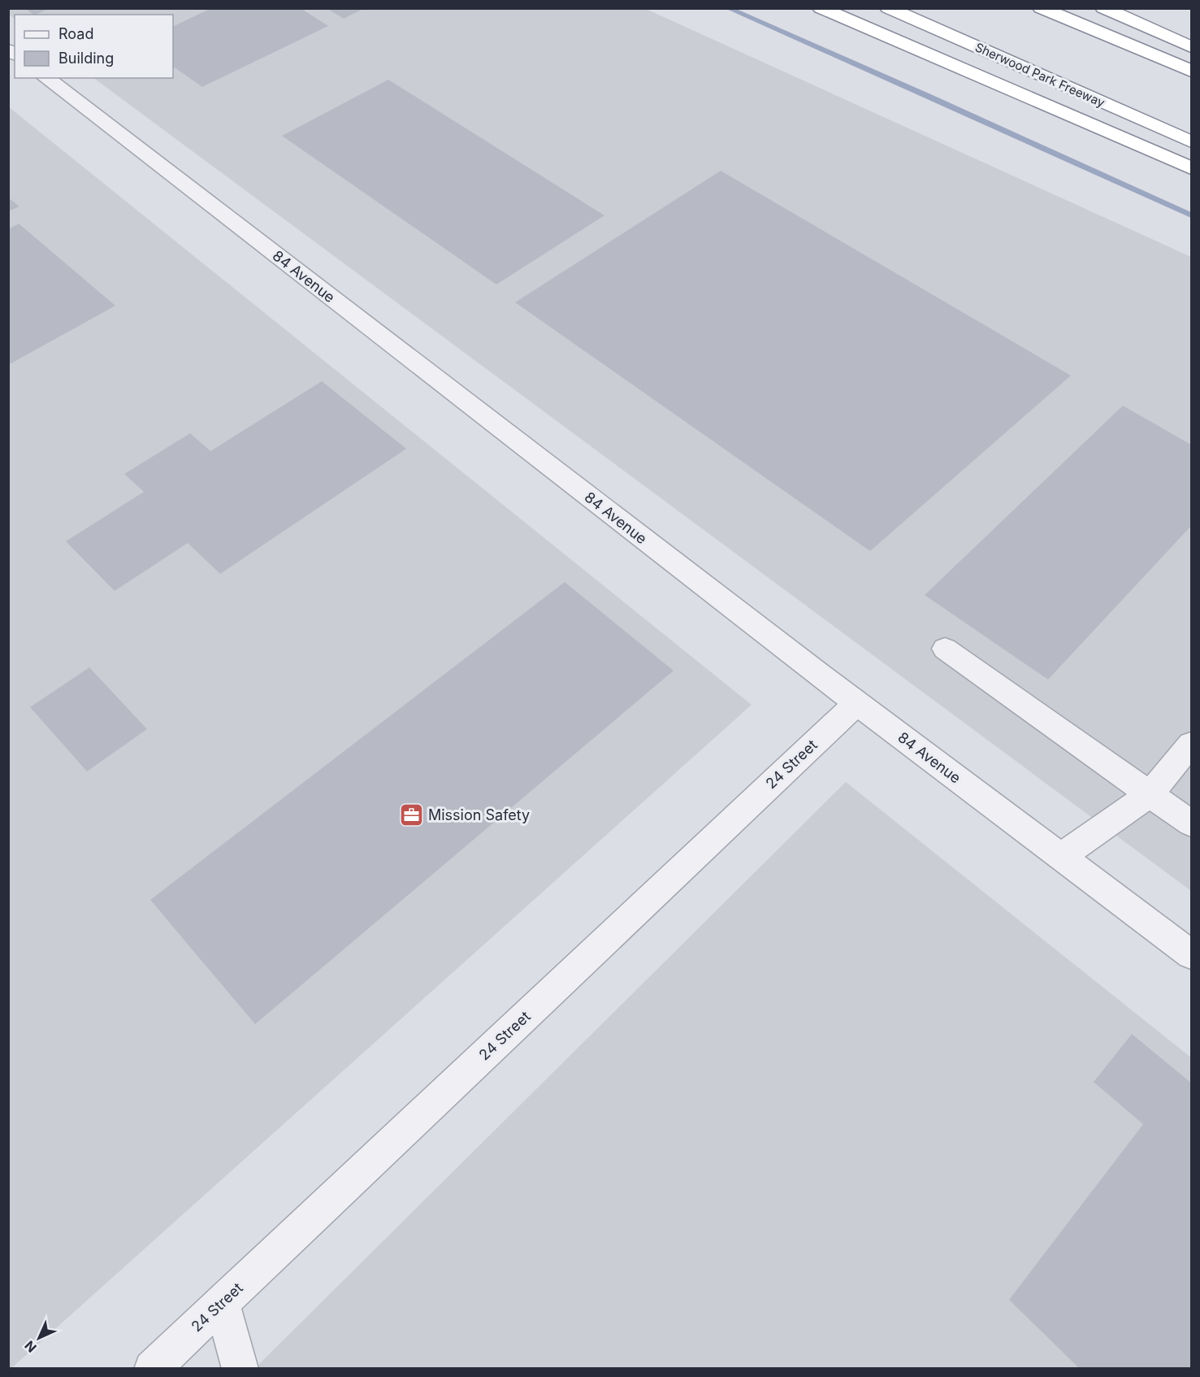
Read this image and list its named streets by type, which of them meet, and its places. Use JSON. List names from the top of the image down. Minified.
{"streets":{"highway":["Sherwood Park Freeway"],"street":["84 Avenue","24 Street"]},"crossings":[["84 Avenue","24 Street"]],"places":{"office":["Mission Safety"]},"legend":["Road","Building"],"north":"bottom left"}
